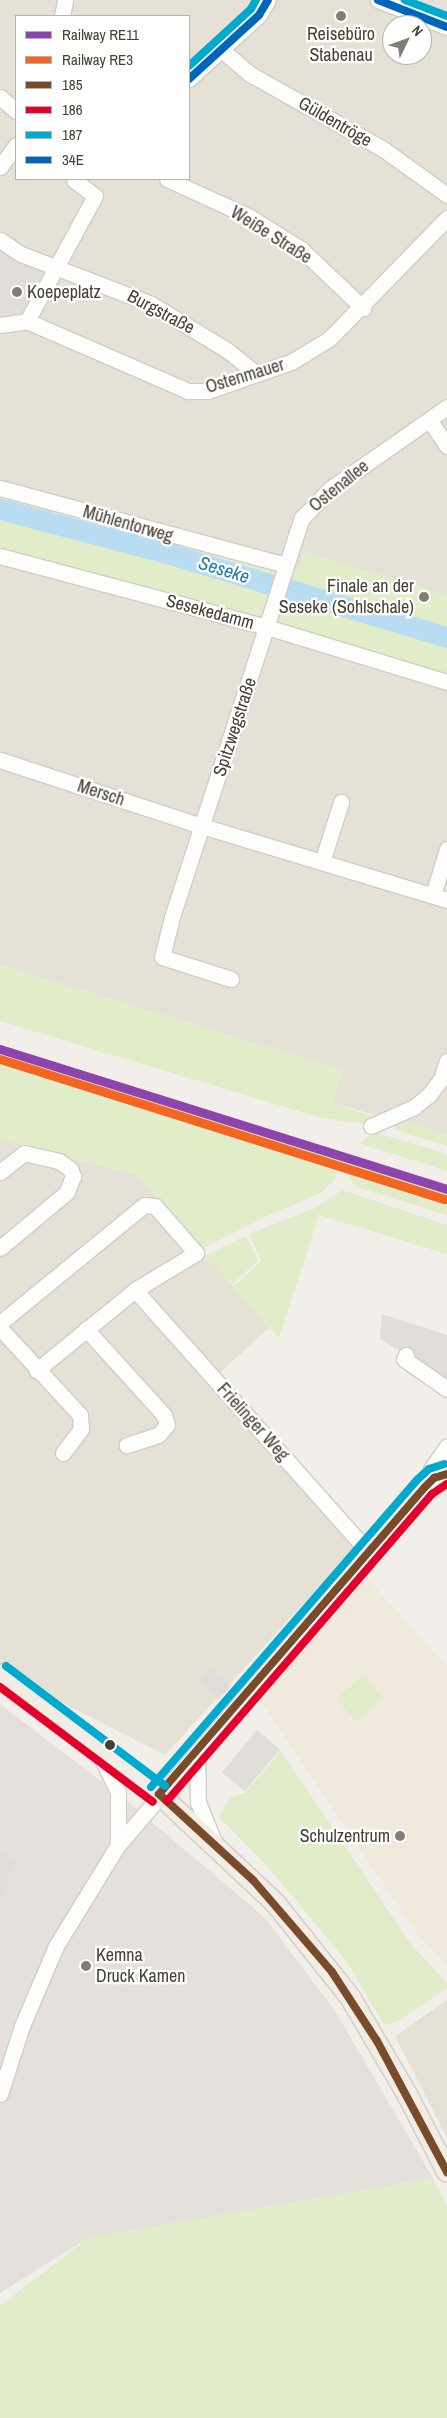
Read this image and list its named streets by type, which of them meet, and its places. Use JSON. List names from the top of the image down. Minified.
{"streets":{"street":["Güldentröge","Weiße Straße","Burgstraße","Ostenmauer","Ostenallee","Mühlentorweg","Sesekedamm","Spitzwegstraße","Mersch","Frielinger Weg"]},"crossings":[["Weiße Straße","Ostenmauer"],["Burgstraße","Ostenmauer"],["Ostenallee","Mühlentorweg"],["Ostenallee","Sesekedamm"],["Ostenallee","Spitzwegstraße"],["Sesekedamm","Spitzwegstraße"],["Spitzwegstraße","Mersch"]],"water":["Seseke"],"places":["Reisebüro Stabenau","Koepeplatz","Finale an der Seseke (Sohlschale)","Schulzentrum","Kemna Druck Kamen"],"lines":["transit line 187","transit line 34E","rail line RE11","rail line RE3","transit line 185","transit line 186"],"legend":["Railway RE11","Railway RE3","185","186","187","34E"],"north":"top right"}
